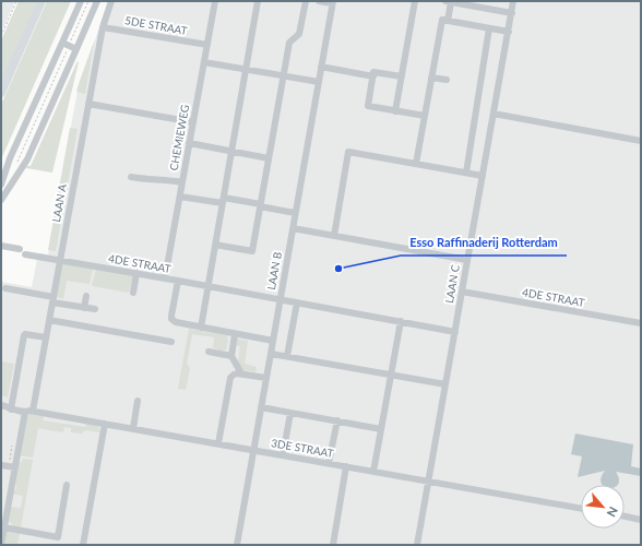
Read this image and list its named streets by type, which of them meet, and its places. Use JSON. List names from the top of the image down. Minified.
{"streets":{"lane":["5DE STRAAT","CHEMIEWEG","LAAN A","4DE STRAAT","LAAN B","LAAN C","3DE STRAAT"]},"crossings":[["5DE STRAAT","CHEMIEWEG"],["5DE STRAAT","LAAN A"],["CHEMIEWEG","4DE STRAAT"],["LAAN A","4DE STRAAT"],["LAAN A","3DE STRAAT"],["4DE STRAAT","LAAN B"],["4DE STRAAT","LAAN C"],["LAAN B","3DE STRAAT"],["LAAN C","3DE STRAAT"]],"places":["Esso Rafﬁnaderij Rotterdam"],"north":"bottom right"}
